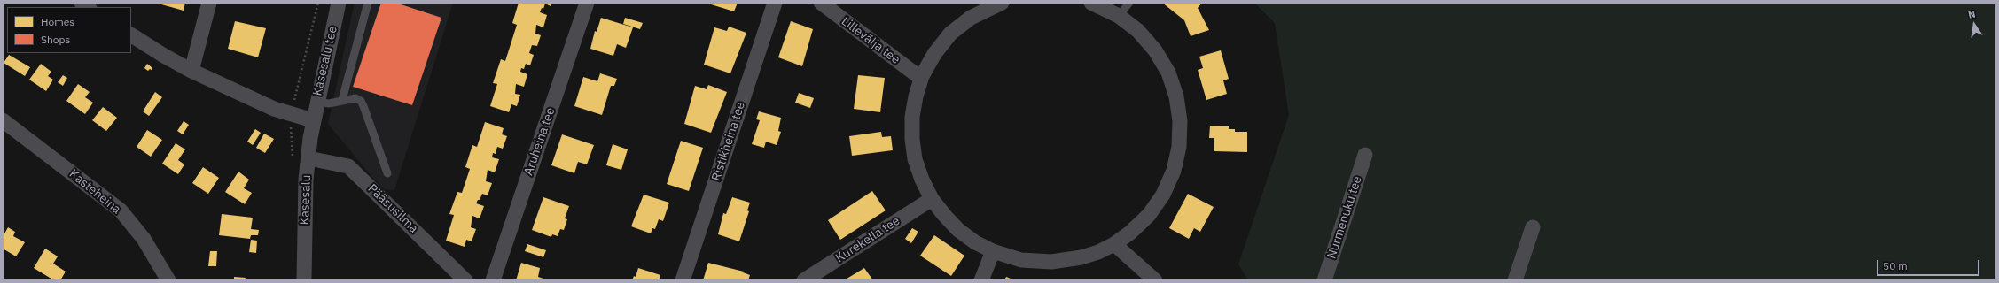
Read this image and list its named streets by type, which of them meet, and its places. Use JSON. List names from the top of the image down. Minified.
{"streets":{"street":["Lillevälja tee","Kasesalu tee","Aruheina tee","Ristikheina tee","Kasteheina","Kasesalu","Pääsusilma","Nurmenuku tee","Kurekella tee"]},"crossings":[["Kasesalu tee","Kasesalu"],["Kasesalu","Pääsusilma"]],"legend":["Homes","Shops"],"scale_bar":"50 m","north":"top"}
